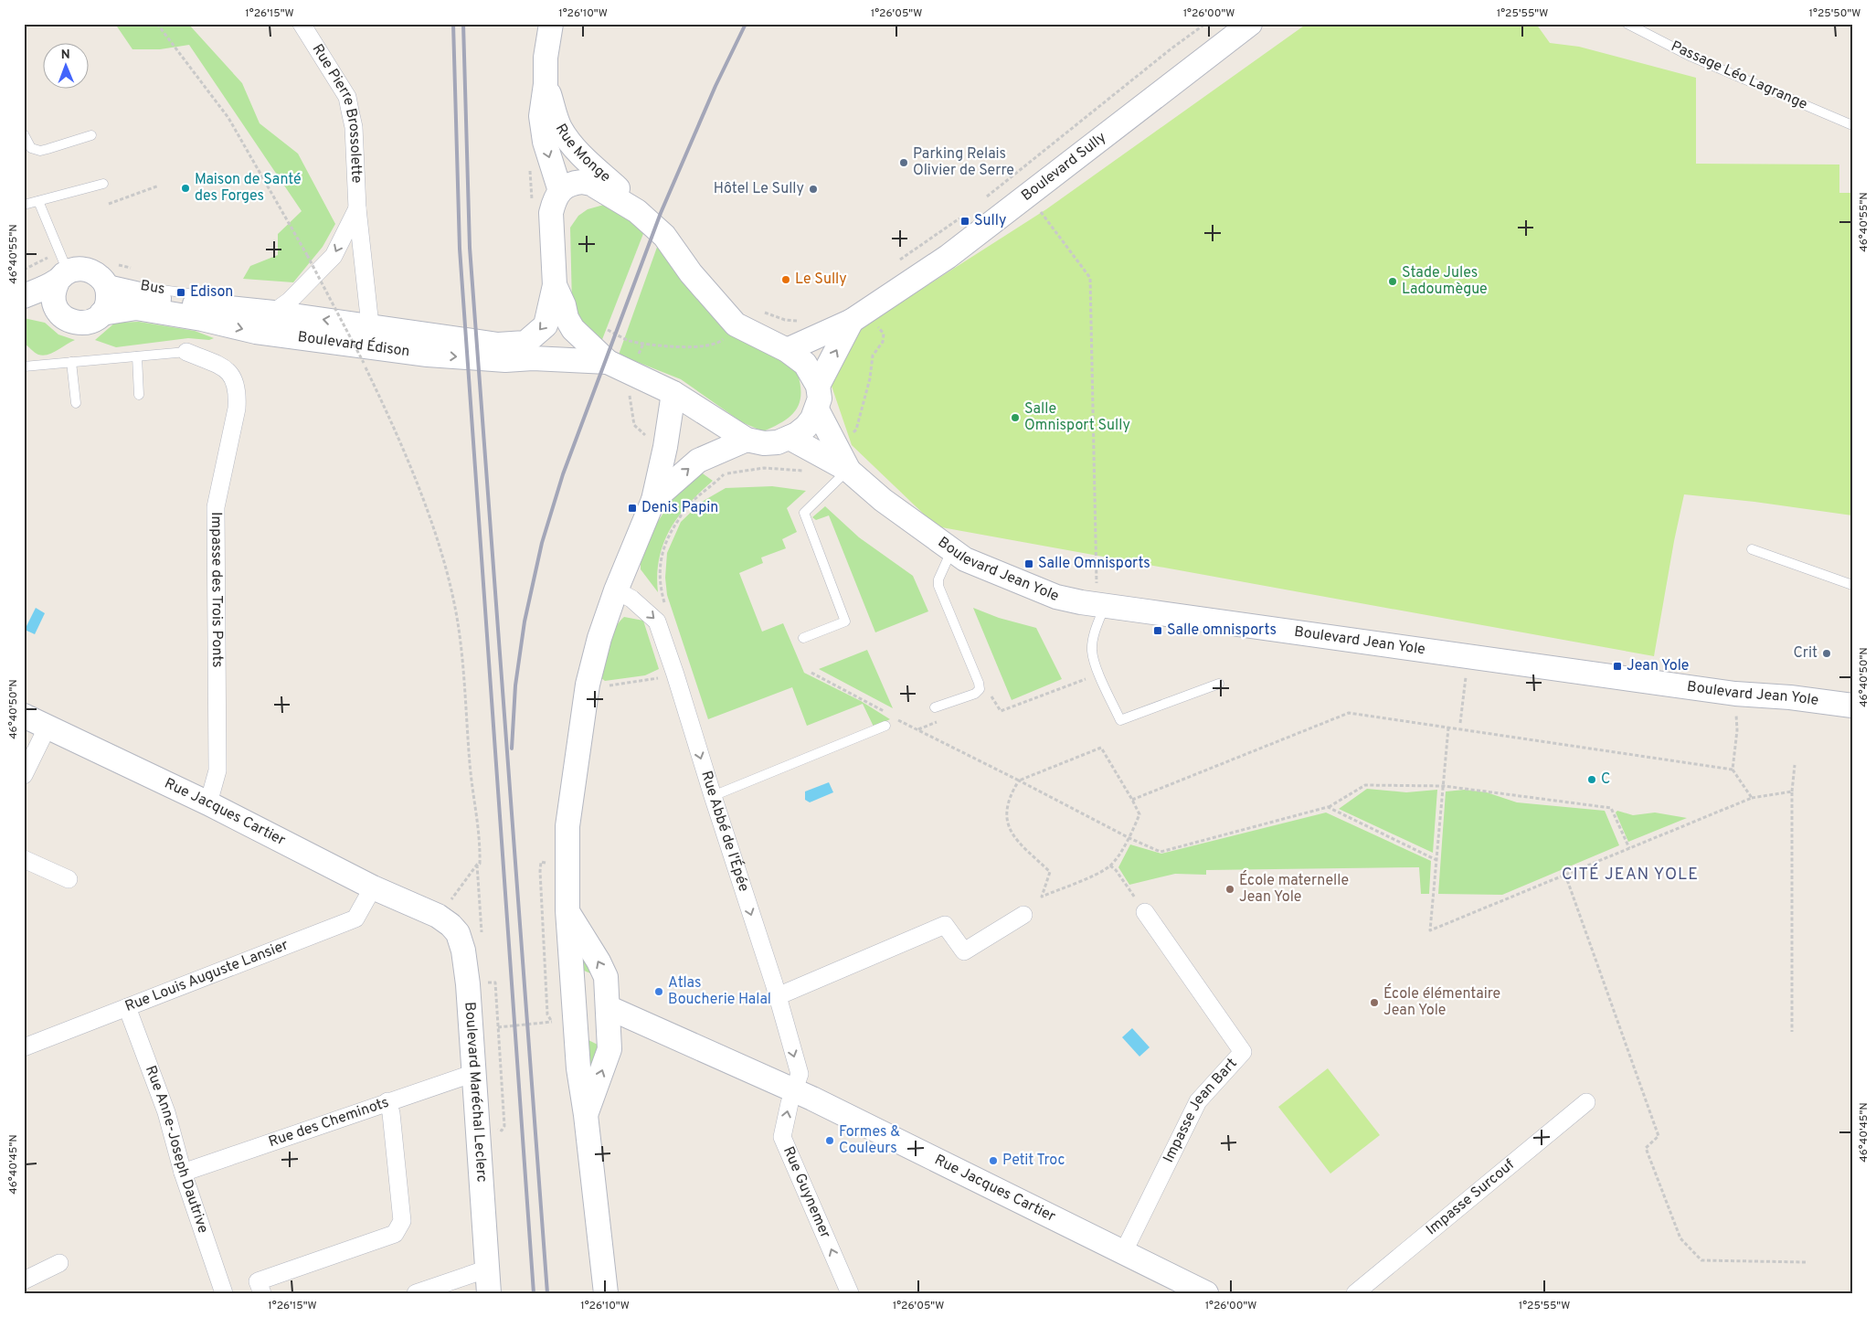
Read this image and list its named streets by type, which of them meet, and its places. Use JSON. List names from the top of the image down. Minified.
{"streets":{"main road":["Rue Monge","Boulevard Sully","Boulevard Édison","Boulevard Jean Yole","Rue Jacques Cartier","Boulevard Maréchal Leclerc"],"street":["Rue Pierre Brossolette","Impasse des Trois Ponts","Rue Abbé de l'Épée","Rue Louis Auguste Lansier","Impasse Jean Bart","Rue des Cheminots","Rue Anne-Joseph Dautrive","Rue Guynemer","Impasse Surcouf"],"lane":["Passage Léo Lagrange"]},"crossings":[["Rue Pierre Brossolette","Boulevard Édison"],["Impasse des Trois Ponts","Rue Jacques Cartier"],["Rue Jacques Cartier","Rue Abbé de l'Épée"],["Rue Jacques Cartier","Rue Louis Auguste Lansier"],["Rue Jacques Cartier","Boulevard Maréchal Leclerc"],["Rue Jacques Cartier","Impasse Jean Bart"],["Rue Jacques Cartier","Rue Guynemer"],["Rue Abbé de l'Épée","Rue Guynemer"],["Rue Louis Auguste Lansier","Rue Anne-Joseph Dautrive"],["Boulevard Maréchal Leclerc","Rue des Cheminots"],["Rue des Cheminots","Rue Anne-Joseph Dautrive"]],"one_way":["Rue Abbé de l'Épée","Rue Guynemer"],"districts":["CITÉ JEAN YOLE"],"places":{"other":["Parking Relais Olivier de Serre","Maison de Santé des Forges","Hôtel Le Sully","Le Sully","Stade Jules Ladoumègue","Salle Omnisport Sully","Crit","C","École maternelle Jean Yole","Atlas Boucherie Halal","École élémentaire Jean Yole","Formes & Couleurs","Petit Troc"],"transit":["Sully","Edison","Denis Papin","Salle Omnisports","Salle omnisports","Jean Yole"]},"north":"top","coordinates":["1°26'15\"W","1°26'10\"W","1°26'05\"W","1°26'00\"W","1°25'55\"W","1°25'50\"W","46°40'55\"N","46°40'50\"N","46°40'45\"N"]}
